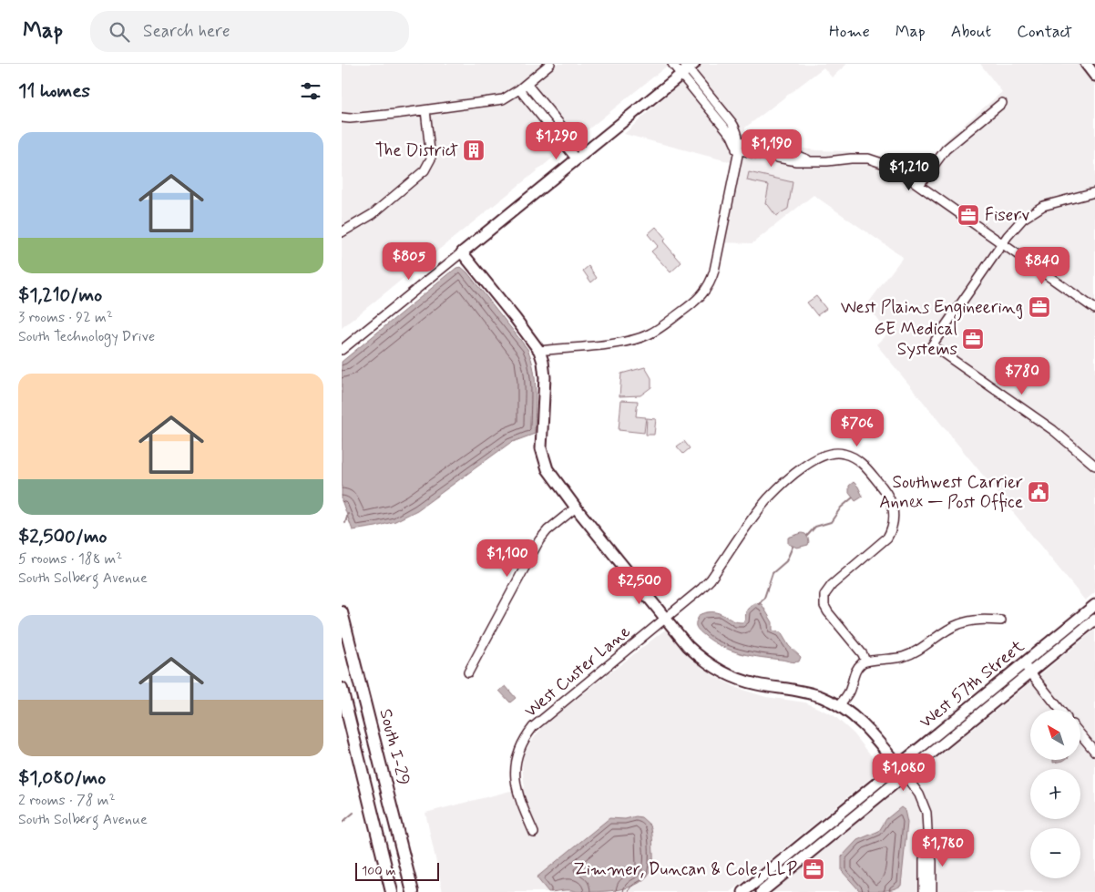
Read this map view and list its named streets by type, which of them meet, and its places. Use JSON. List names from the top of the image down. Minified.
{"streets":{"highway":["South I-29"],"main road":["West 57th Street"],"street":["West Custer Lane"]},"places":{"building":["The District"],"office":["Fiserv","West Plains Engineering","GE Medical Systems","Zimmer, Duncan & Cole, LLP"],"public building":["Southwest Carrier Annex — Post Office"]},"scale_bar":"100 m","north":"top left","page":{"header":"Map","search":"Search here","nav":["Home","Map","About","Contact"],"heading":"11 homes","list":[{"name":"$1,210/mo","note":"3 rooms · 92 m² · South Technology Drive"},{"name":"$2,500/mo","note":"5 rooms · 188 m² · South Solberg Avenue"},{"name":"$1,080/mo","note":"2 rooms · 78 m² · South Solberg Avenue"}],"price":["$1,290","$1,190","$1,210","$805","$840","$780","$706","$1,100","$2,500","$1,080","$1,780"],"map_buttons":["+","−"],"scale":"100 m"}}
